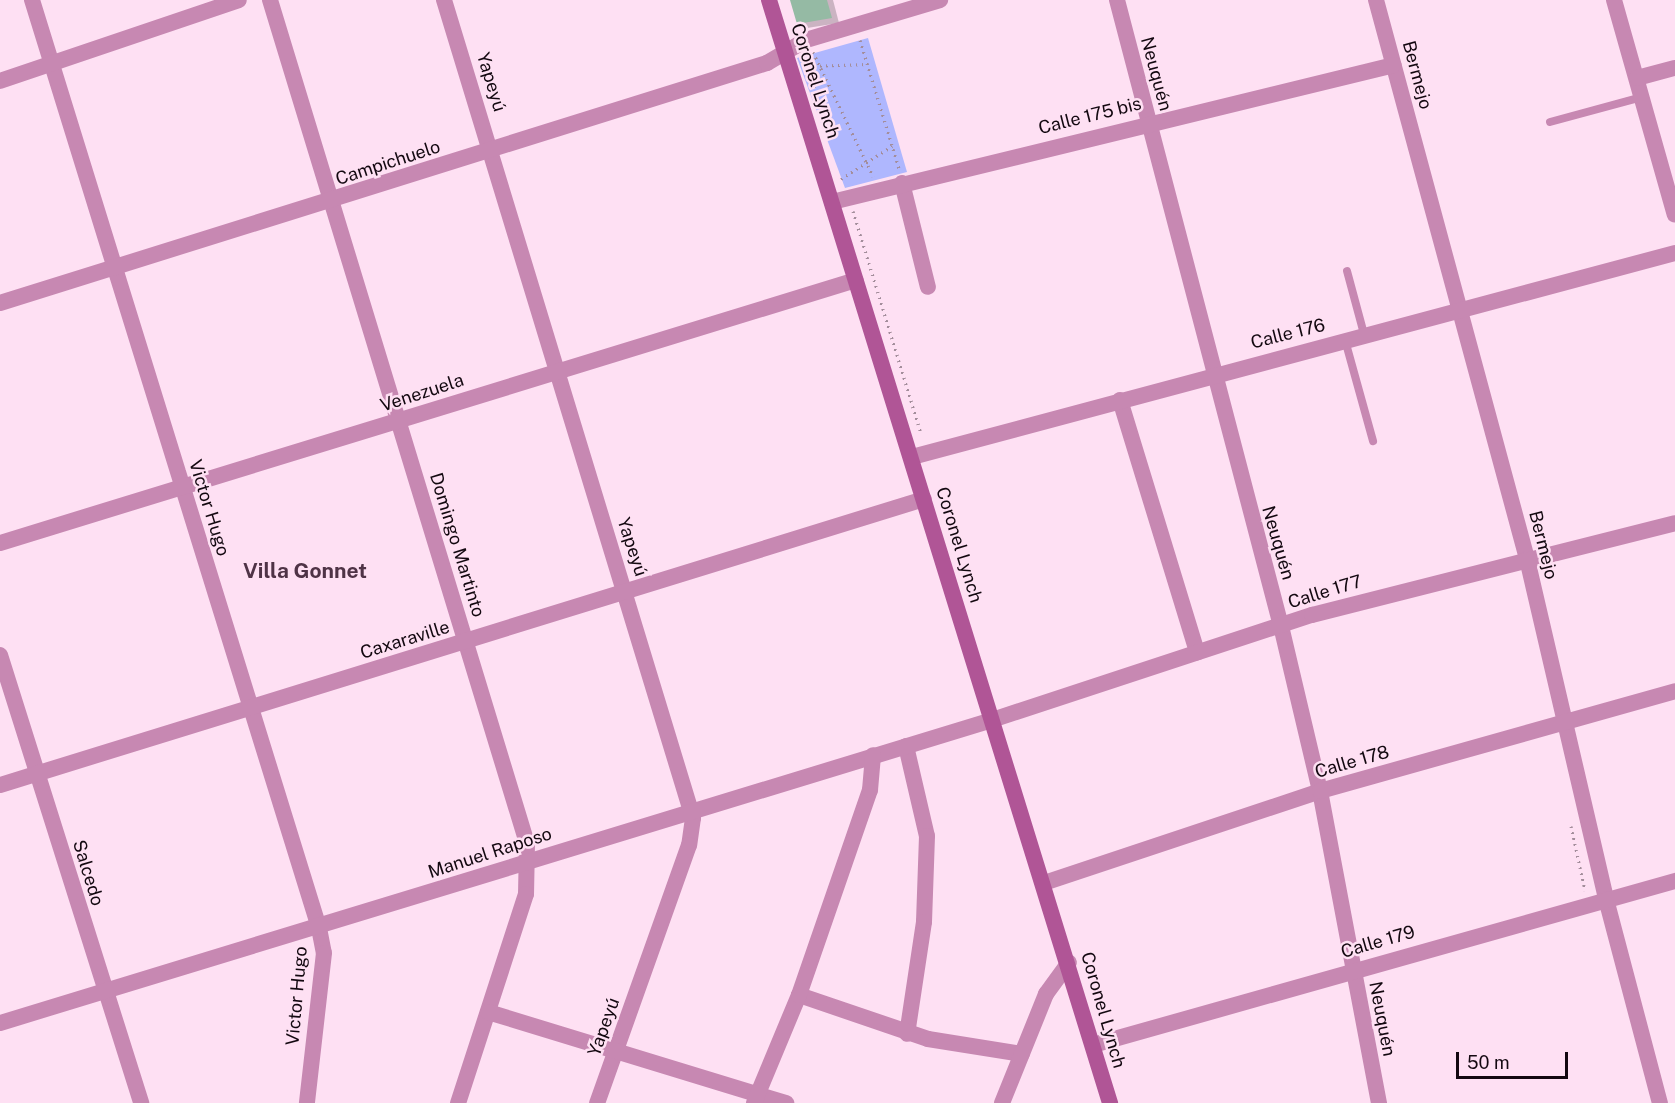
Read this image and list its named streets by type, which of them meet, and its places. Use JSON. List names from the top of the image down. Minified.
{"streets":{"main road":["Coronel Lynch"],"street":["Neuquén","Bermejo","Yapeyú","Calle 175 bis","Campichuelo","Calle 176","Venezuela","Victor Hugo","Domingo Martinto","Calle 177","Caxaraville","Calle 178","Manuel Raposo","Salcedo","Calle 179"]},"crossings":[["Neuquén","Calle 175 bis"],["Neuquén","Calle 176"],["Neuquén","Calle 177"],["Neuquén","Calle 178"],["Neuquén","Calle 179"],["Bermejo","Calle 175 bis"],["Bermejo","Calle 176"],["Bermejo","Calle 177"],["Bermejo","Calle 178"],["Bermejo","Calle 179"],["Coronel Lynch","Calle 175 bis"],["Coronel Lynch","Campichuelo"],["Coronel Lynch","Calle 176"],["Coronel Lynch","Venezuela"],["Coronel Lynch","Calle 177"],["Coronel Lynch","Caxaraville"],["Coronel Lynch","Calle 178"],["Coronel Lynch","Manuel Raposo"],["Coronel Lynch","Calle 179"],["Yapeyú","Campichuelo"],["Yapeyú","Venezuela"],["Yapeyú","Caxaraville"],["Yapeyú","Manuel Raposo"],["Campichuelo","Victor Hugo"],["Campichuelo","Domingo Martinto"],["Venezuela","Victor Hugo"],["Venezuela","Domingo Martinto"],["Victor Hugo","Caxaraville"],["Victor Hugo","Manuel Raposo"],["Domingo Martinto","Caxaraville"],["Domingo Martinto","Manuel Raposo"],["Calle 177","Manuel Raposo"],["Caxaraville","Salcedo"],["Manuel Raposo","Salcedo"]],"districts":["Villa Gonnet"],"scale_bar":"50 m"}
